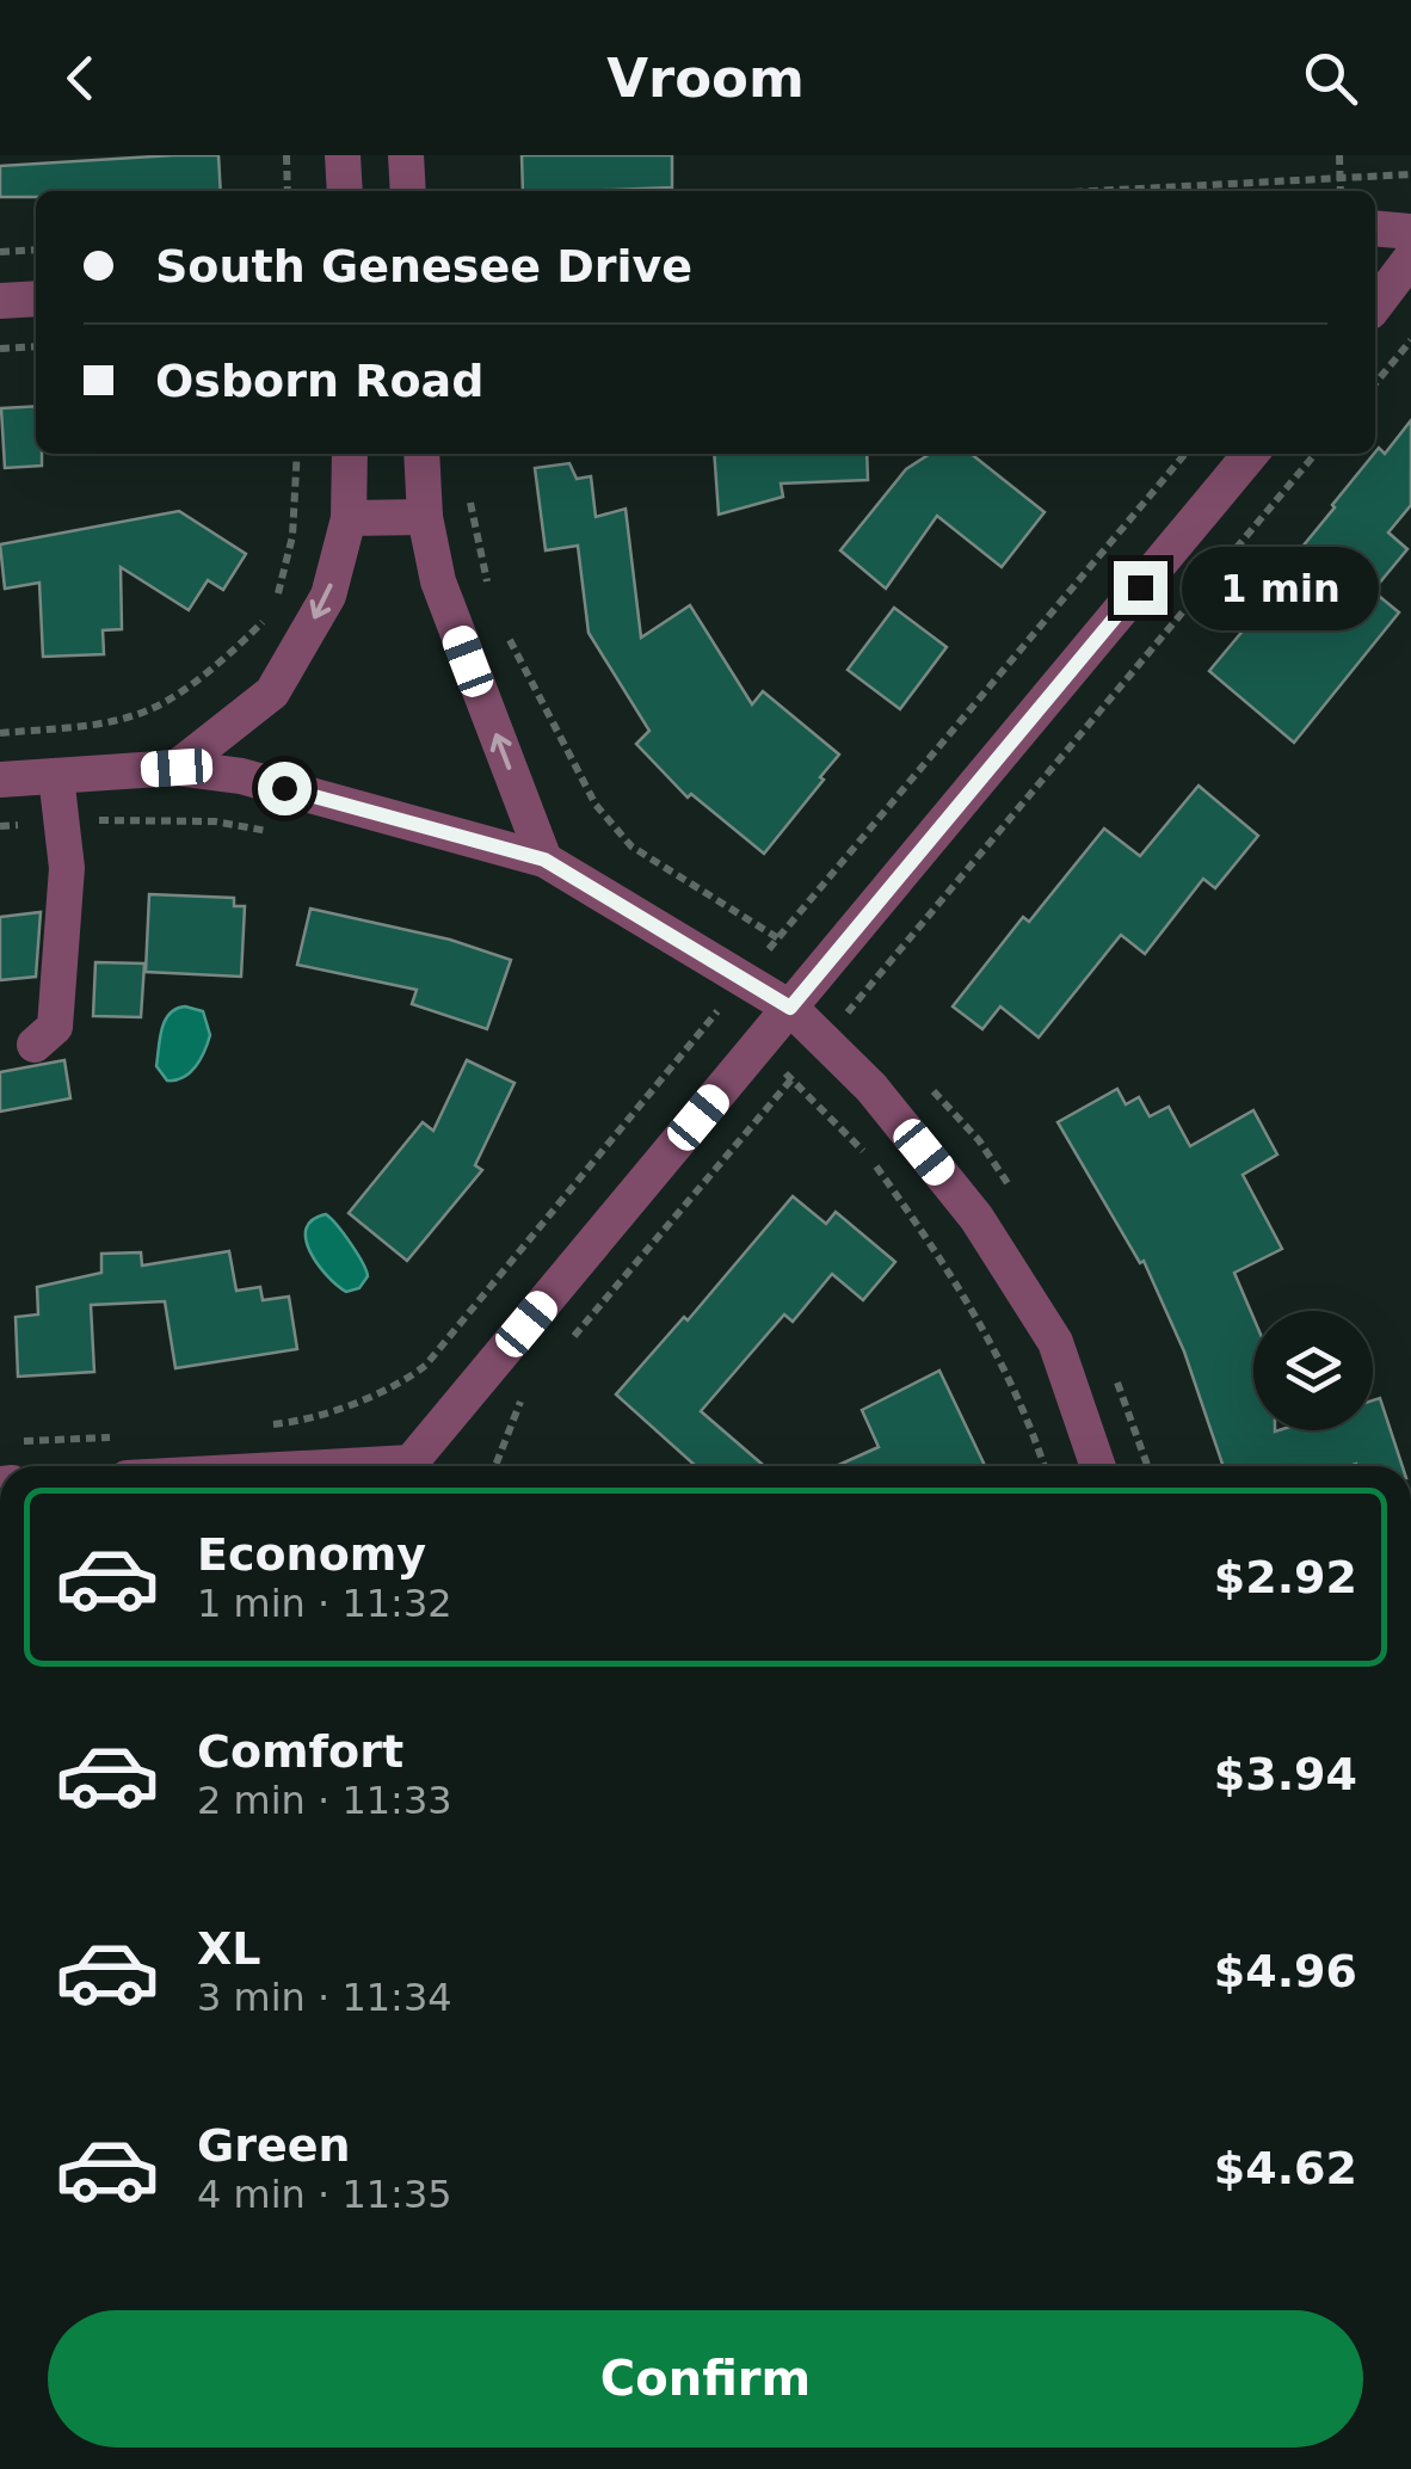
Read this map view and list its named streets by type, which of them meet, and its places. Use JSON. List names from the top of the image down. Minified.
{"page":{"header":"Vroom","banner":["South Genesee Drive","Osborn Road"],"bubble":"1 min","list":[{"name":"Economy","note":"1 min · 11:32","value":"$2.92"},{"name":"Comfort","note":"2 min · 11:33","value":"$3.94"},{"name":"XL","note":"3 min · 11:34","value":"$4.96"},{"name":"Green","note":"4 min · 11:35","value":"$4.62"}],"buttons":"Confirm"}}
